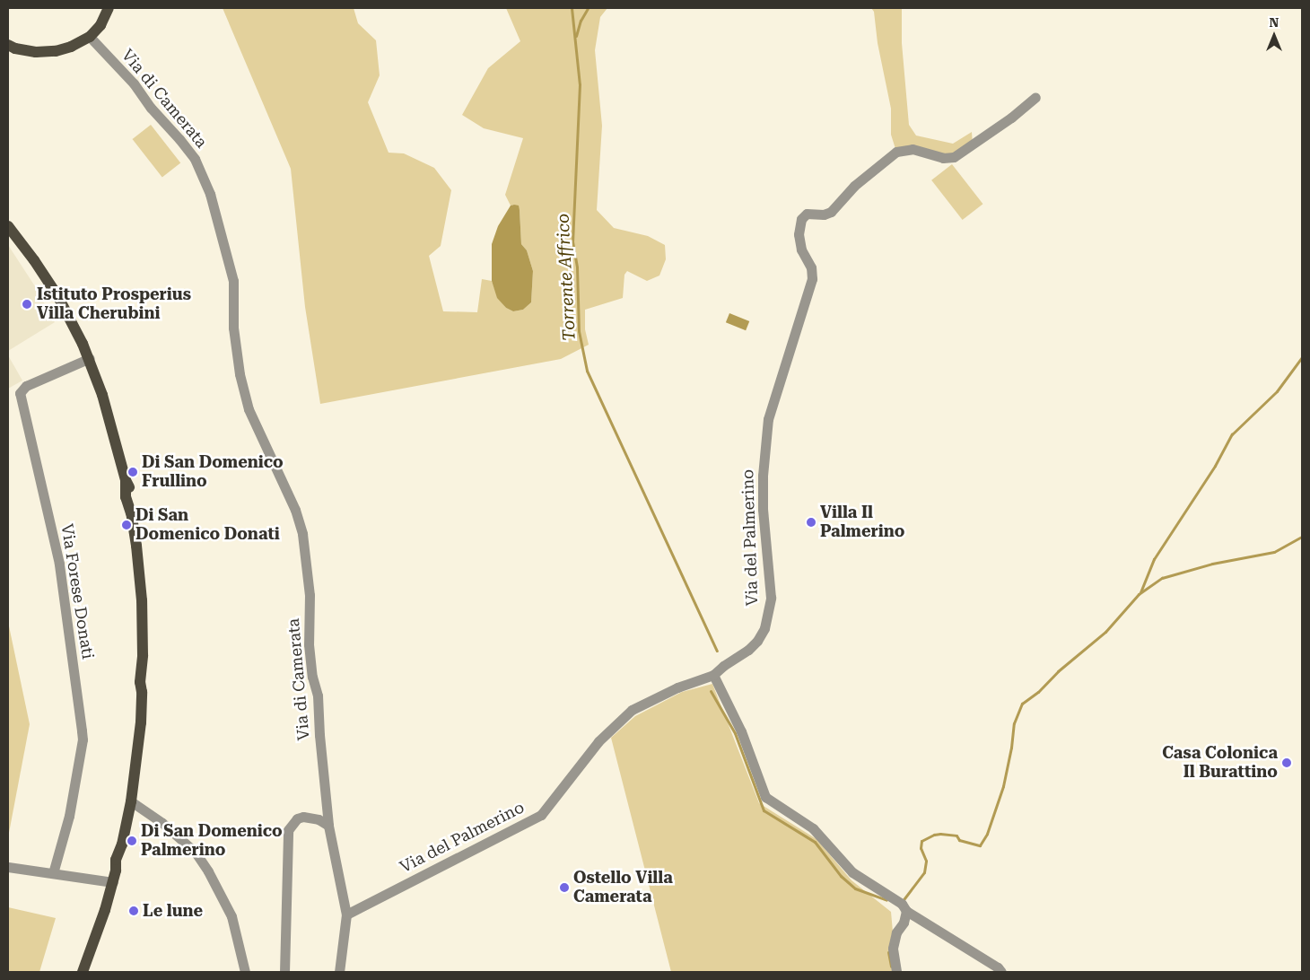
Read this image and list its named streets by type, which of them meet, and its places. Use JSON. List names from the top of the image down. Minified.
{"streets":{"street":["Via di Camerata","Via del Palmerino","Via Forese Donati"]},"crossings":[["Via di Camerata","Via del Palmerino"]],"water":["Torrente Affrico"],"places":["Istituto Prosperius Villa Cherubini","Di San Domenico Frullino","Villa Il Palmerino","Di San Domenico Donati","Casa Colonica Il Burattino","Di San Domenico Palmerino","Ostello Villa Camerata","Le lune"],"north":"top"}
